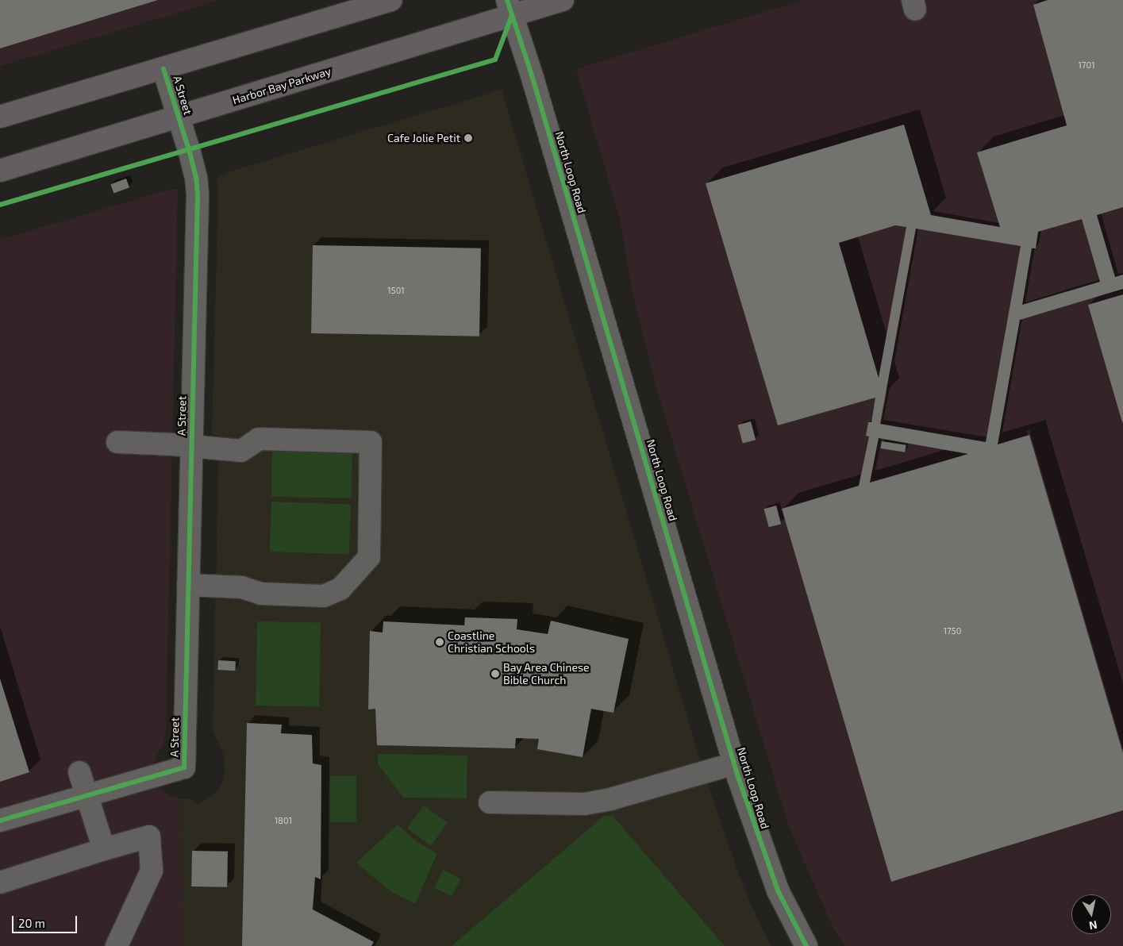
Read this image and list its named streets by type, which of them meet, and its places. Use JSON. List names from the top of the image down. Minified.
{"streets":{"main road":["Harbor Bay Parkway"],"street":["A Street","North Loop Road"]},"crossings":[["Harbor Bay Parkway","A Street"],["Harbor Bay Parkway","North Loop Road"]],"places":["Cafe Jolie Petit","Coastline Christian Schools","Bay Area Chinese Bible Church"],"house_numbers":["1701","1501","1750","1801"],"scale_bar":"20 m","north":"bottom"}
